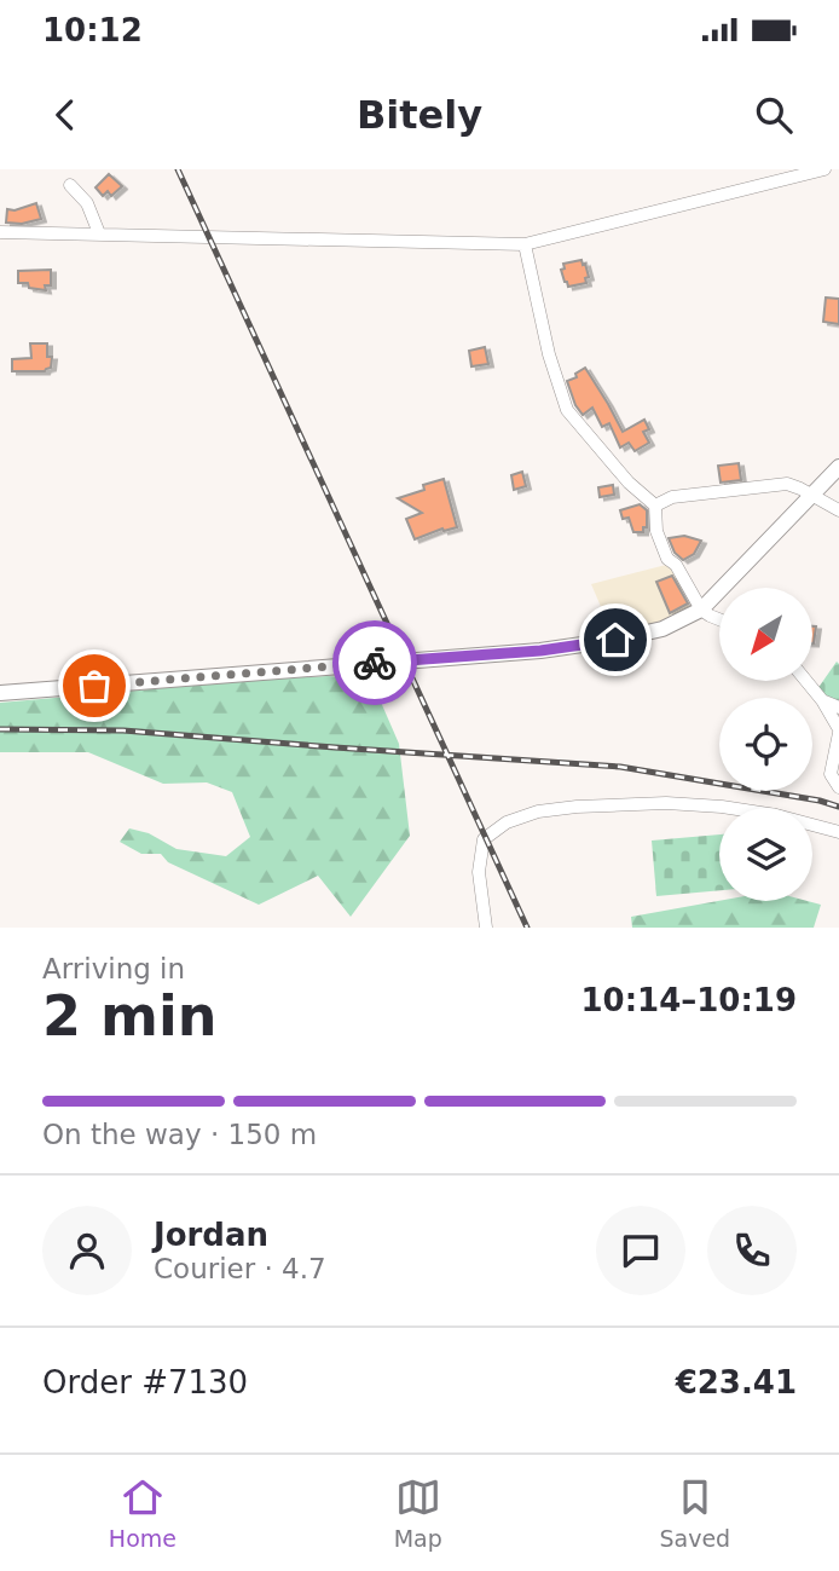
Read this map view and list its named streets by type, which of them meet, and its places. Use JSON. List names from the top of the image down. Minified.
{"north":"bottom left","page":{"status":"10:12","header":"Bitely","heading":["2 min","Arriving in","10:14–10:19"],"panel":["Jordan","Courier · 4.7","Order #7130","€23.41"],"bar":"On the way · 150 m","tabs":["Home","Map","Saved"]}}
